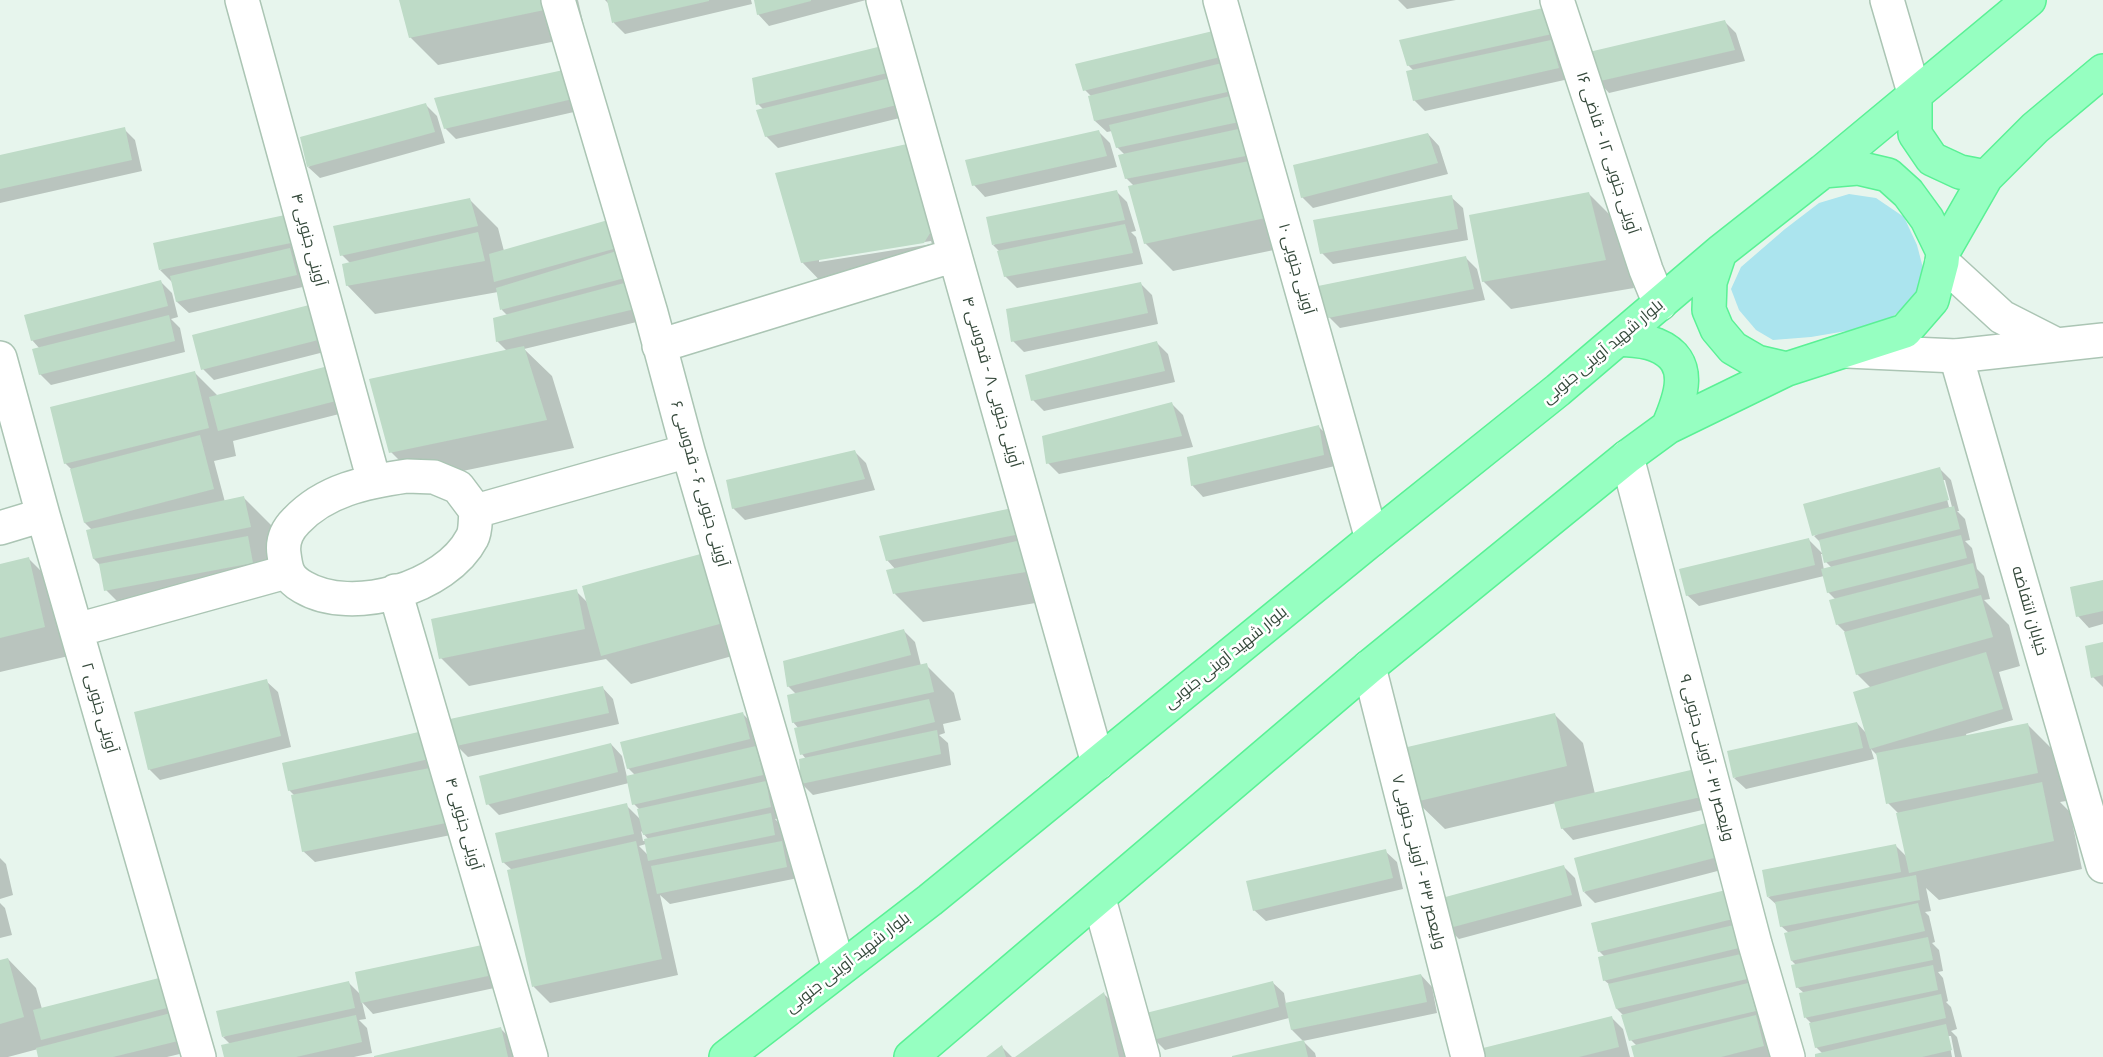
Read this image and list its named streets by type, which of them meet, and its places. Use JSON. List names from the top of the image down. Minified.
{"streets":{"main road":["بلوار شهید آوینی جنوبی"],"street":["آوینی جنوبی ۱۲ - قاضی ۱۶","آوینی جنوبی ۴","آوینی جنوبی ۱۰","آوینی جنوبی ۸ - قدوسی ۴","آوینی جنوبی ۶ - قدوسی ۶","خیابان انتفاضه","آوینی جنوبی ۲","ولیعصر ۳۱ - آوینی جنوبی ۹","ولیعصر ۳۳ - آوینی جنوبی ۷"]},"crossings":[["آوینی جنوبی ۱۲ - قاضی ۱۶","بلوار شهید آوینی جنوبی"],["آوینی جنوبی ۱۰","بلوار شهید آوینی جنوبی"],["بلوار شهید آوینی جنوبی","آوینی جنوبی ۸ - قدوسی ۴"],["بلوار شهید آوینی جنوبی","آوینی جنوبی ۶ - قدوسی ۶"]]}
